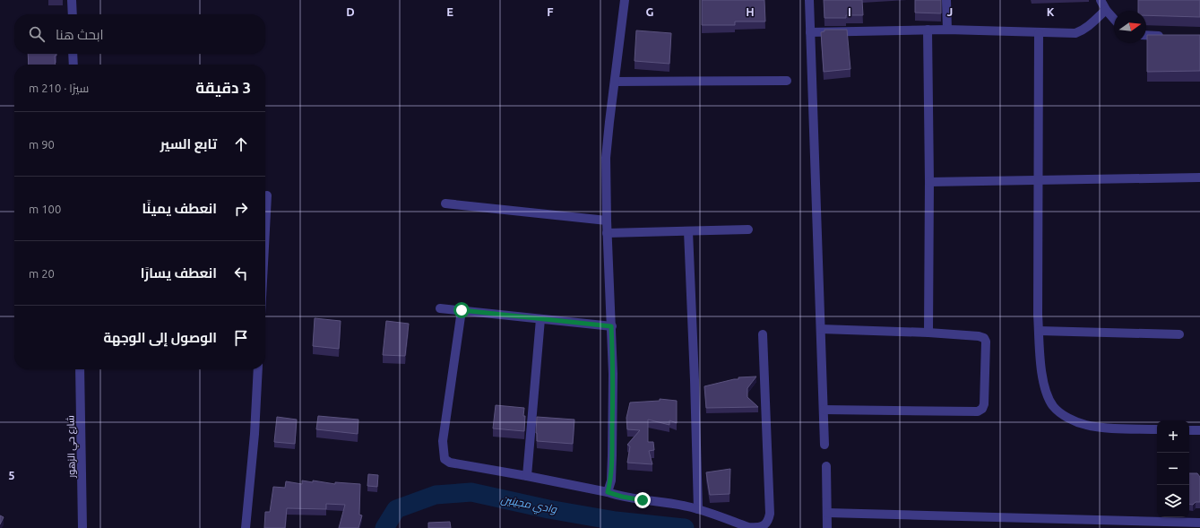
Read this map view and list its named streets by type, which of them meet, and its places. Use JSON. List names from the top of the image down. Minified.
{"streets":{"street":["شارع حي الزهور"]},"water":["وادي مجينين"],"north":"right","page":{"search":"ابحث هنا","heading":["3 دقيقة","سيرًا · 210 m"],"list":[["تابع السير","90 m"],["انعطف يمينًا","100 m"],["انعطف يسارًا","20 m"],"الوصول إلى الوجهة"],"map_buttons":["+","−"]},"grid":{"columns":["D","E","F","G","H","I","J","K"],"rows":["5"]}}
